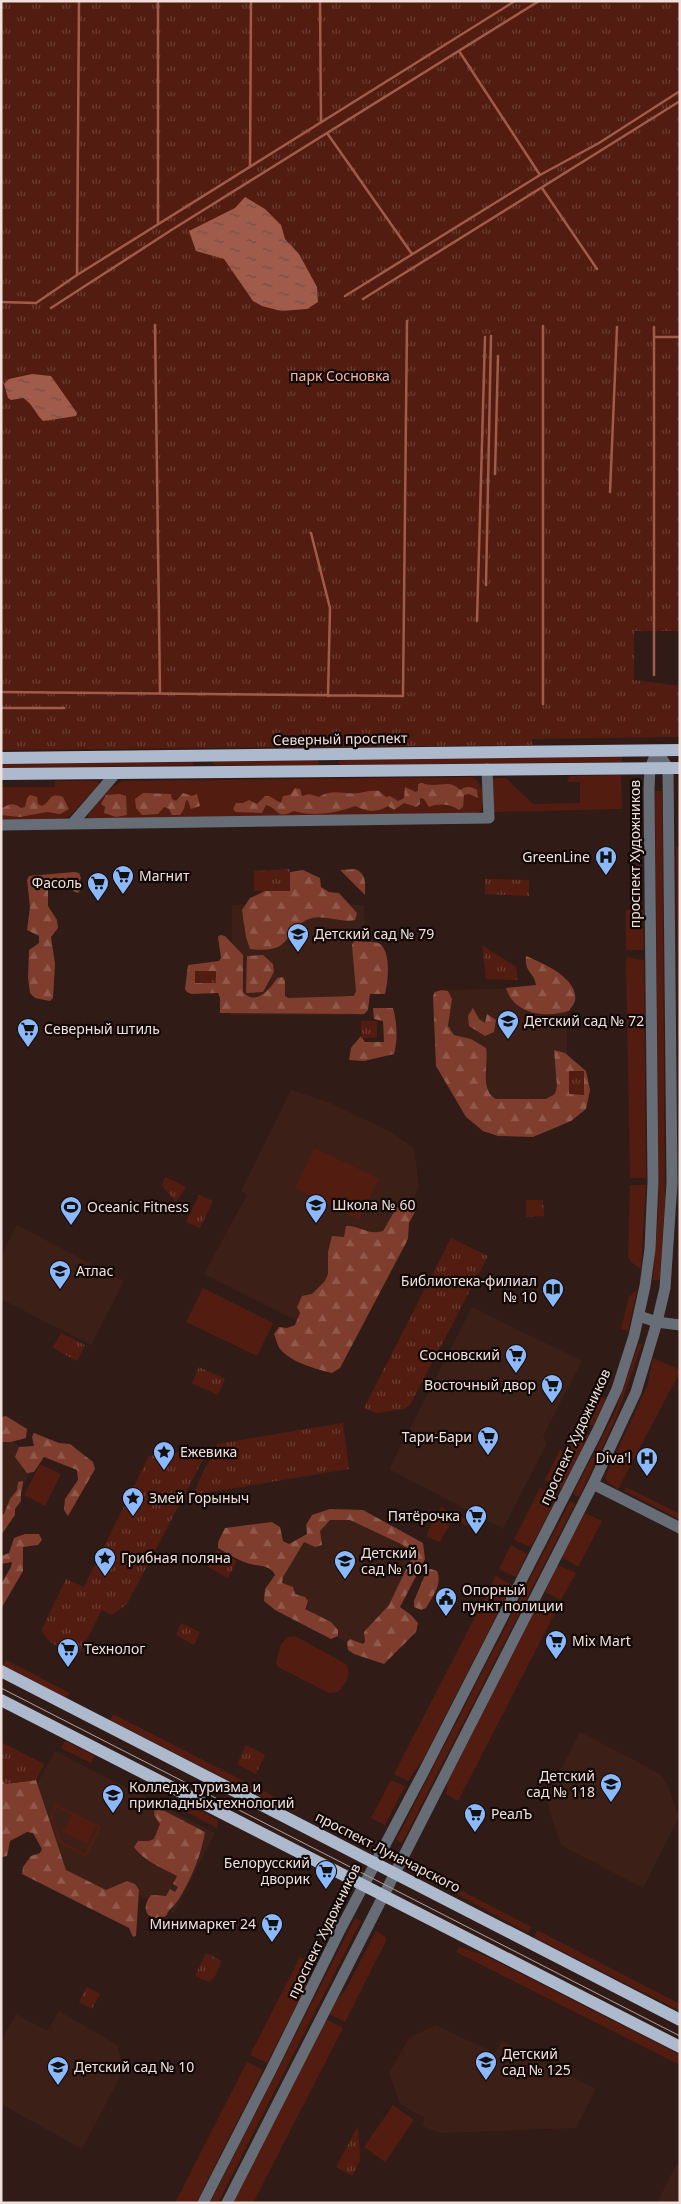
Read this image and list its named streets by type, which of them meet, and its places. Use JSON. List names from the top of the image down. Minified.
{"streets":{"main road":["Северный проспект","проспект Луначарского"],"street":["проспект Художников"]},"crossings":[["Северный проспект","проспект Художников"],["проспект Художников","проспект Луначарского"]],"parks":["парк Сосновка"],"places":{"hospital":["GreenLine","Diva'l"],"supermarket":["Магнит","Фасоль","Северный штиль","Сосновский","Восточный двор","Тари-Бари","Пятёрочка","Mix Mart","Технолог","РеалЪ","Белорусский дворик","Минимаркет 24"],"school or university":["Детский сад № 79","Детский сад № 72","Школа № 60","Атлас","Детский сад № 101","Детский сад № 118","Колледж туризма и прикладных технологий","Детский сад № 125","Детский сад № 10"],"sports":["Oceanic Fitness"],"library":["Библиотека-филиал № 10"],"place":["Ежевика","Змей Горыныч","Грибная поляна"],"public building":["Опорный пункт полиции"]}}
